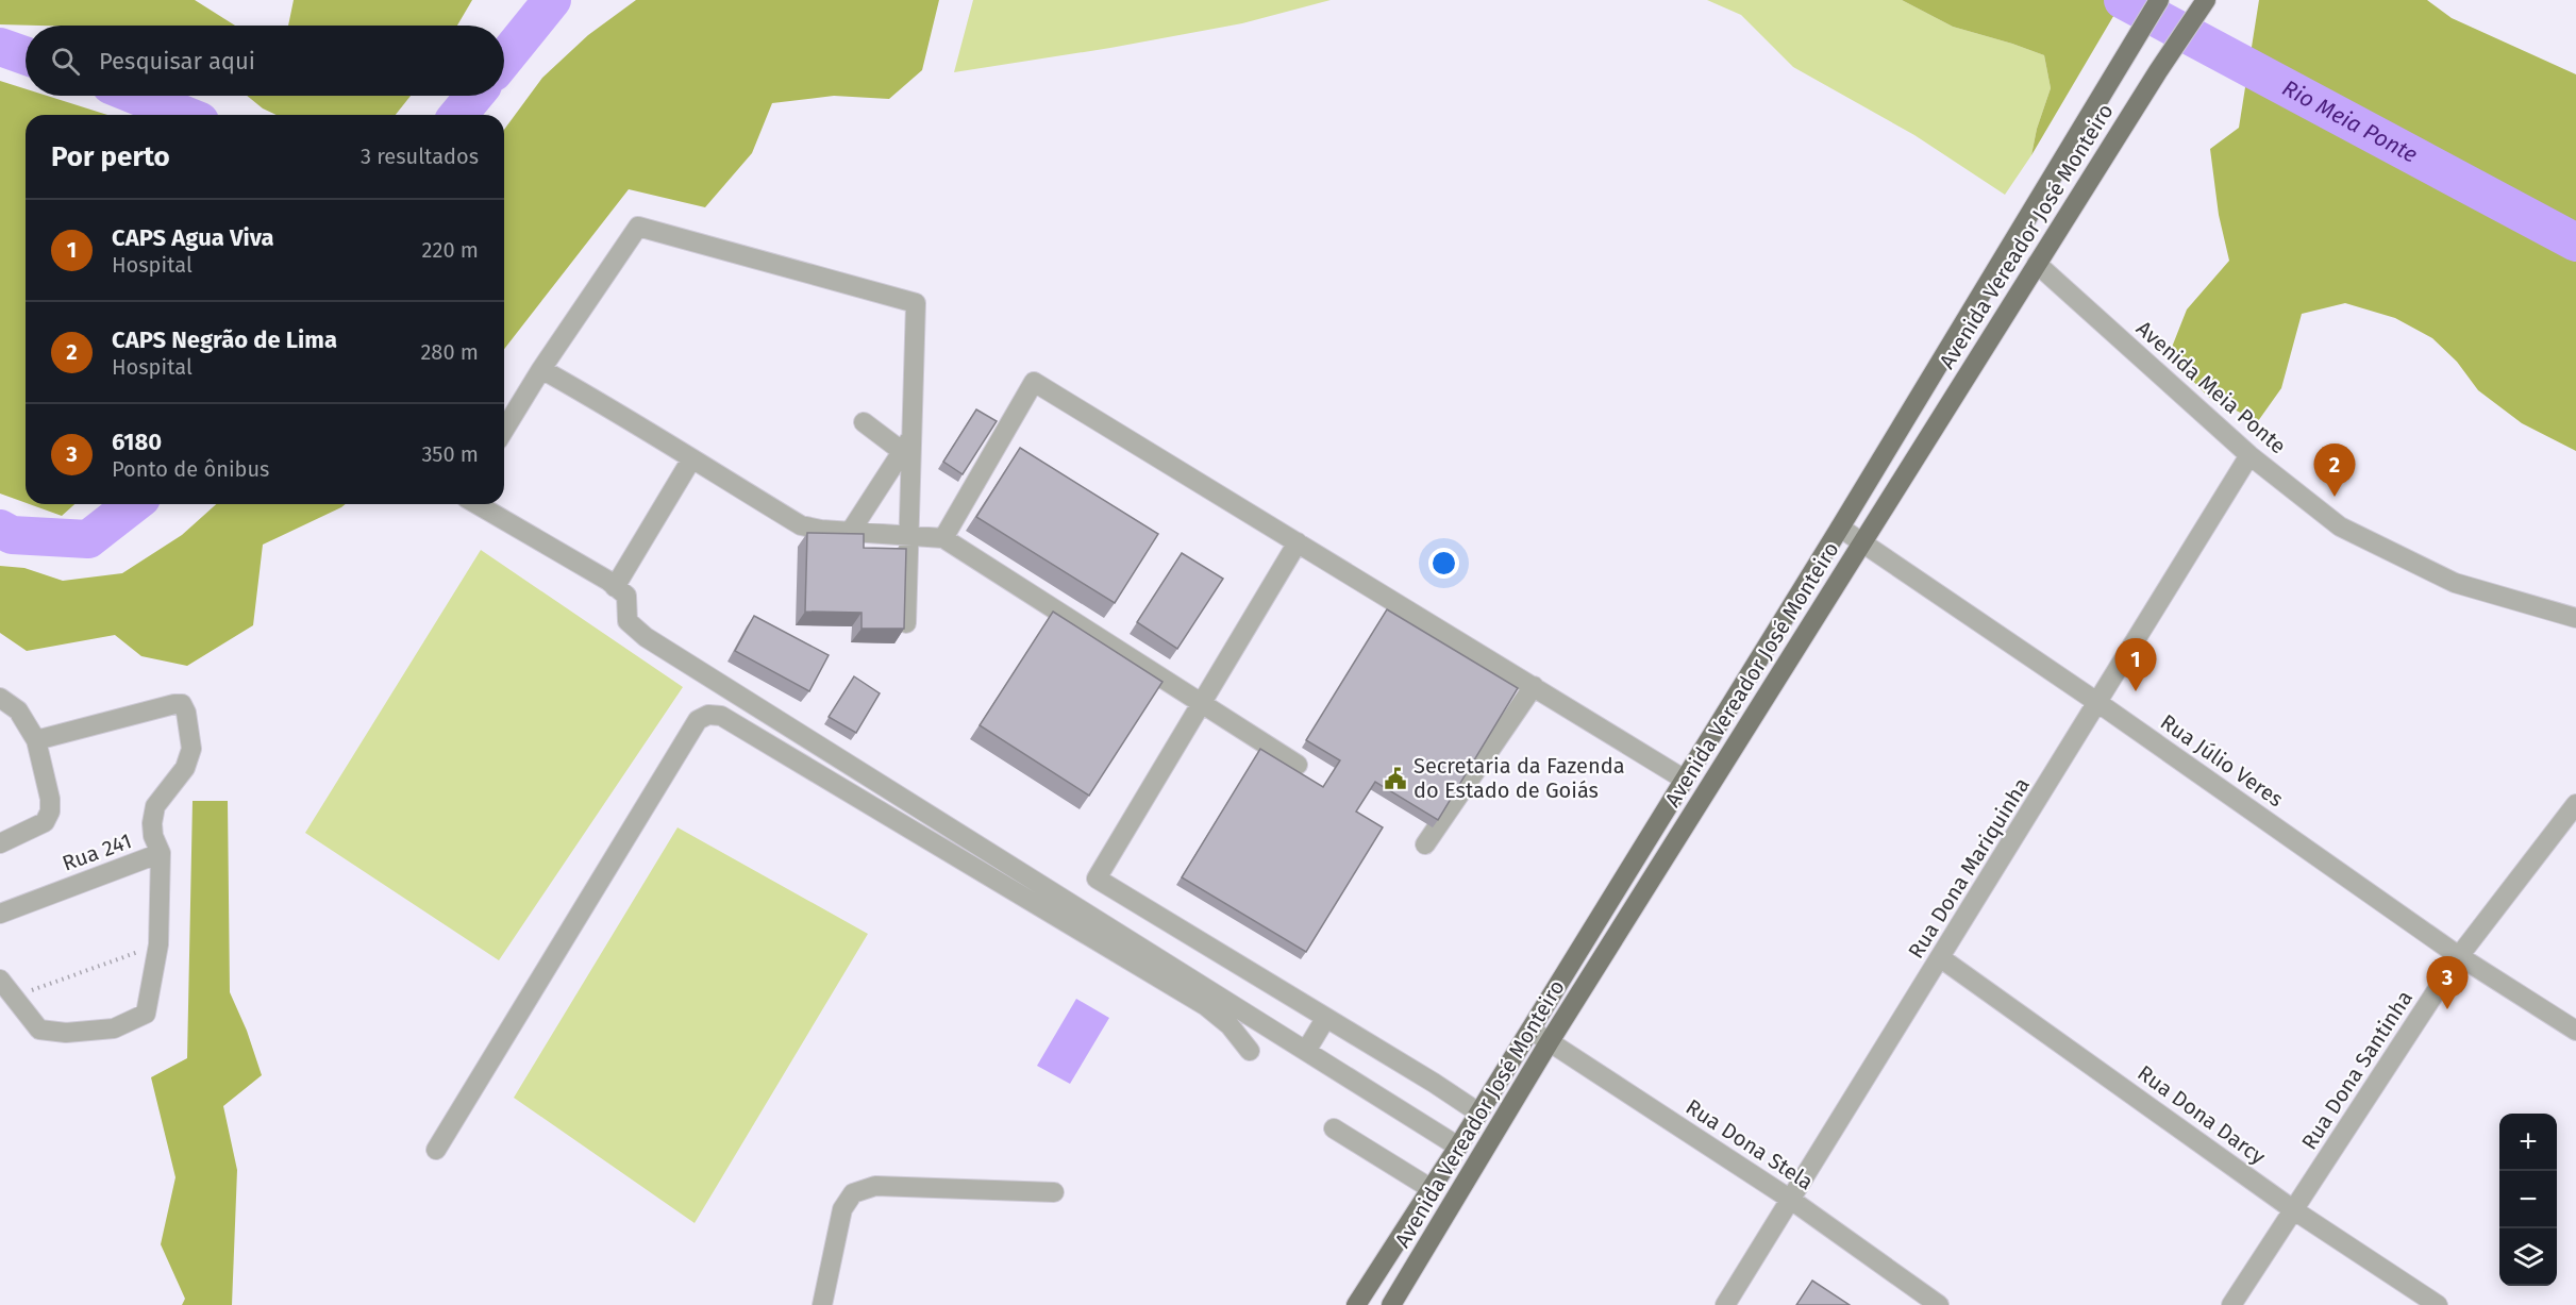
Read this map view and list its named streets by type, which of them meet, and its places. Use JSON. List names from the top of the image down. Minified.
{"streets":{"main road":["Avenida Vereador José Monteiro"],"street":["Avenida Meia Ponte","Rua Júlio Veres","Rua 241","Rua Dona Mariquinha","Rua Dona Santinha","Rua Dona Darcy","Rua Dona Stela"]},"crossings":[["Avenida Vereador José Monteiro","Avenida Meia Ponte"],["Avenida Vereador José Monteiro","Rua Júlio Veres"],["Avenida Vereador José Monteiro","Rua Dona Stela"],["Avenida Meia Ponte","Rua Dona Mariquinha"],["Rua Júlio Veres","Rua Dona Mariquinha"],["Rua Júlio Veres","Rua Dona Santinha"],["Rua Dona Mariquinha","Rua Dona Darcy"],["Rua Dona Mariquinha","Rua Dona Stela"],["Rua Dona Santinha","Rua Dona Darcy"]],"water":["Rio Meia Ponte"],"places":{"public building":["Secretaria da Fazenda do Estado de Goiás"]},"page":{"search":"Pesquisar aqui","heading":["Por perto","3 resultados"],"list":[{"mark":"1","name":"CAPS Agua Viva","note":"Hospital","value":"220 m"},{"mark":"2","name":"CAPS Negrão de Lima","note":"Hospital","value":"280 m"},{"mark":"3","name":"6180","note":"Ponto de ônibus","value":"350 m"}],"pins":["2","1","3"],"map_buttons":["+","−"]}}
